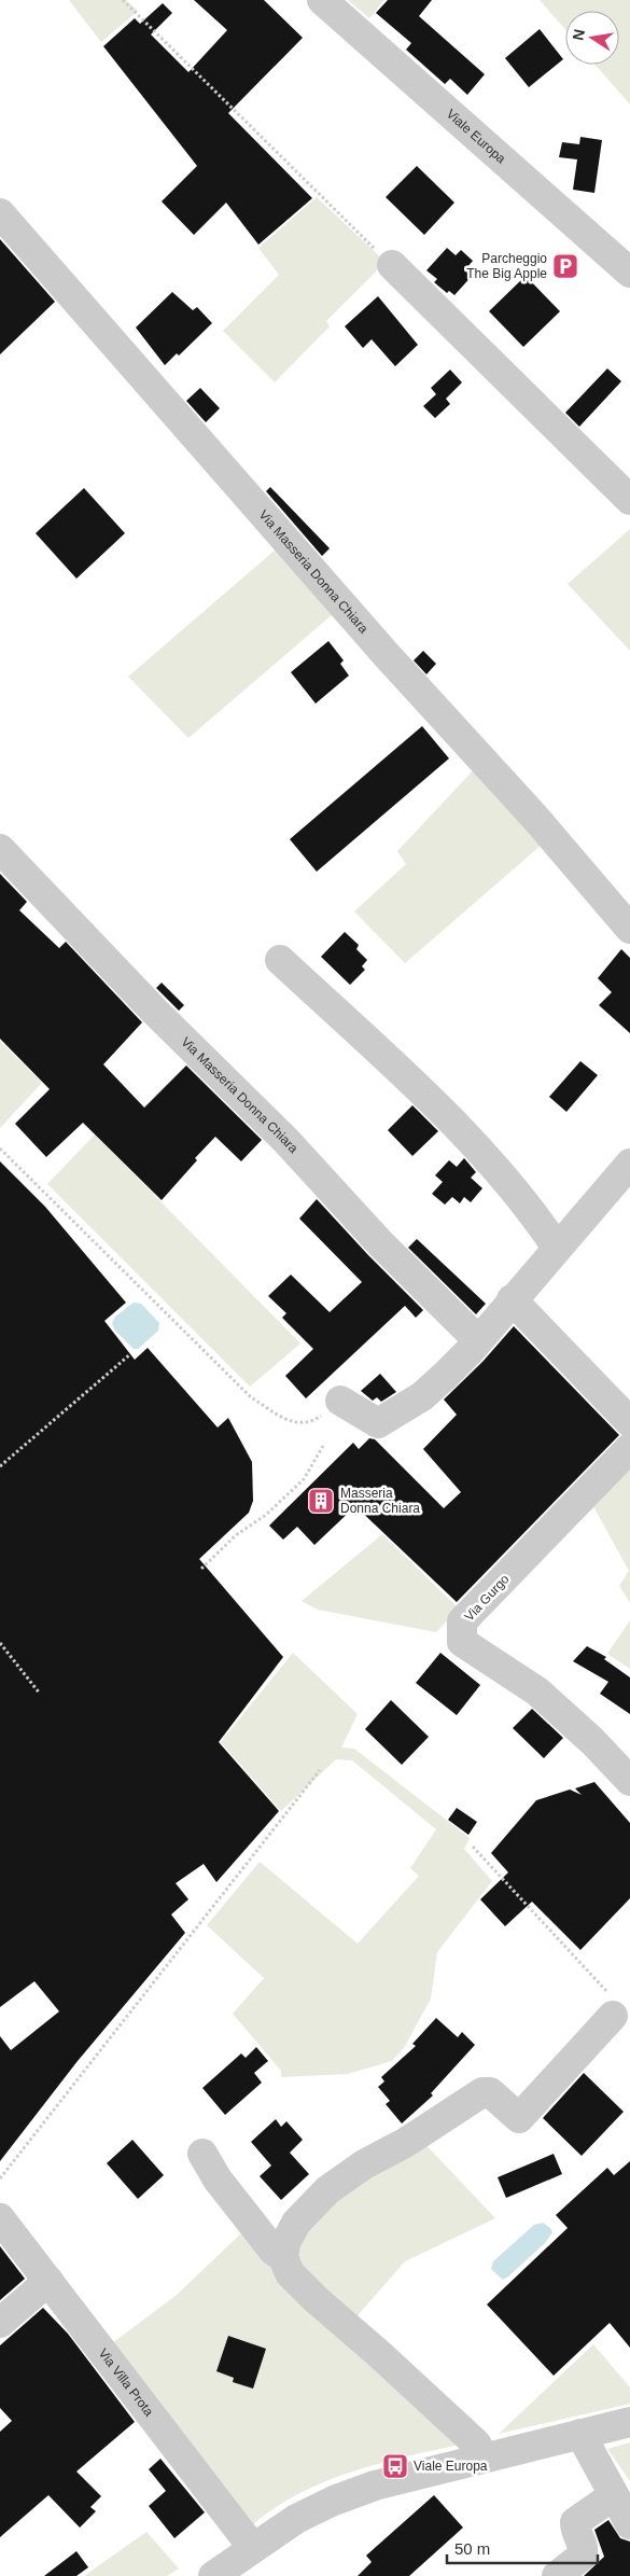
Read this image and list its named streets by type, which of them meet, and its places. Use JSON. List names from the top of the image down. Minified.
{"streets":{"street":["Viale Europa","Via Masseria Donna Chiara","Via Gurgo","Via Villa Prota"]},"places":{"parking":["Parcheggio The Big Apple"],"building":["Masseria Donna Chiara"],"bus stop":["Viale Europa"]},"scale_bar":"50 m","north":"left"}
